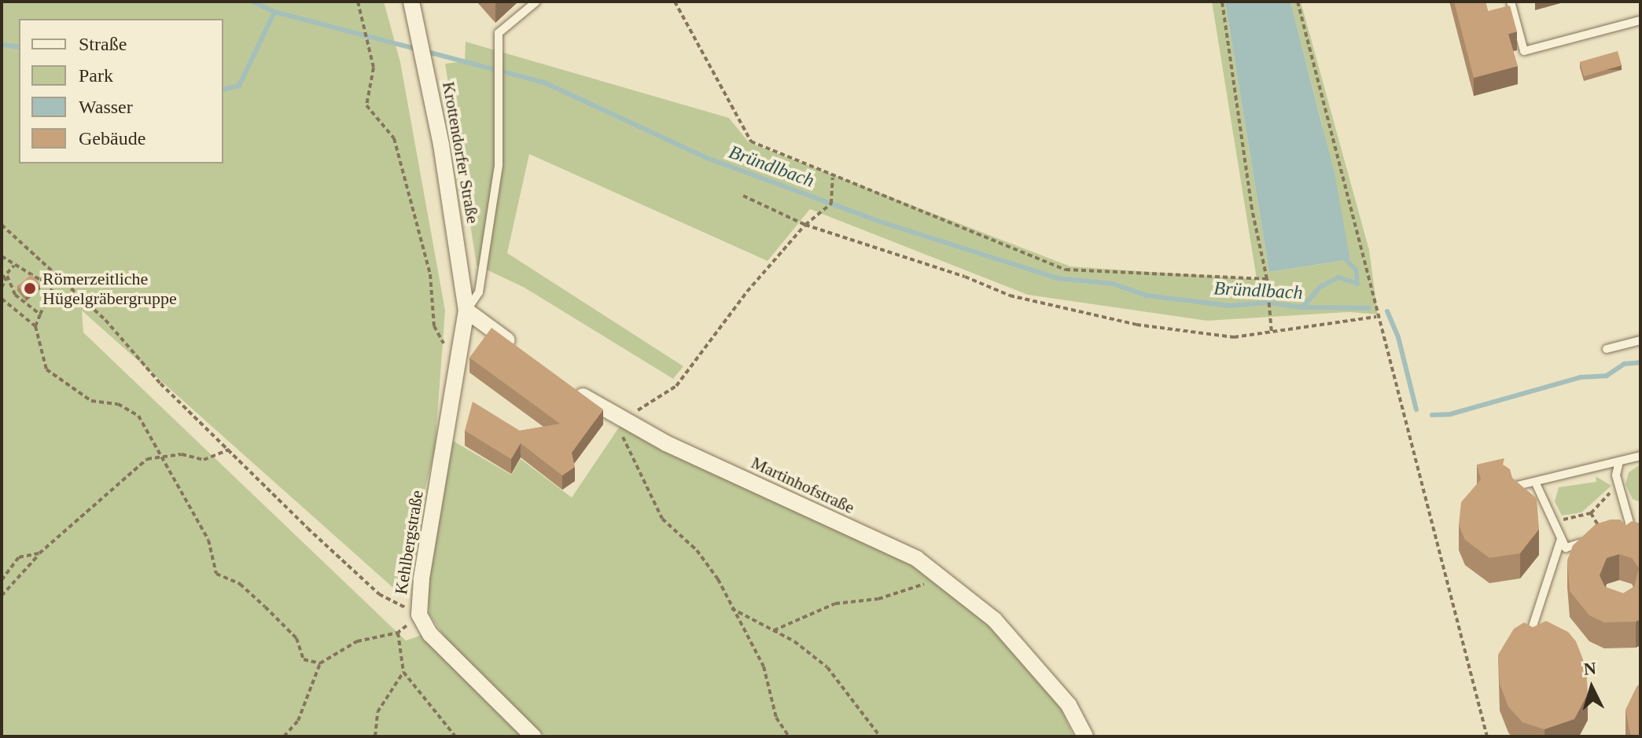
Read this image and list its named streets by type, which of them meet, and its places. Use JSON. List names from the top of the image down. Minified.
{"streets":{"street":["Krottendorfer Straße","Martinhofstraße","Kehlbergstraße"]},"crossings":[["Krottendorfer Straße","Kehlbergstraße"]],"water":["Bründlbach"],"places":["Römerzeitliche Hügelgräbergruppe"],"legend":["Straße","Park","Wasser","Gebäude"],"north":"top"}
